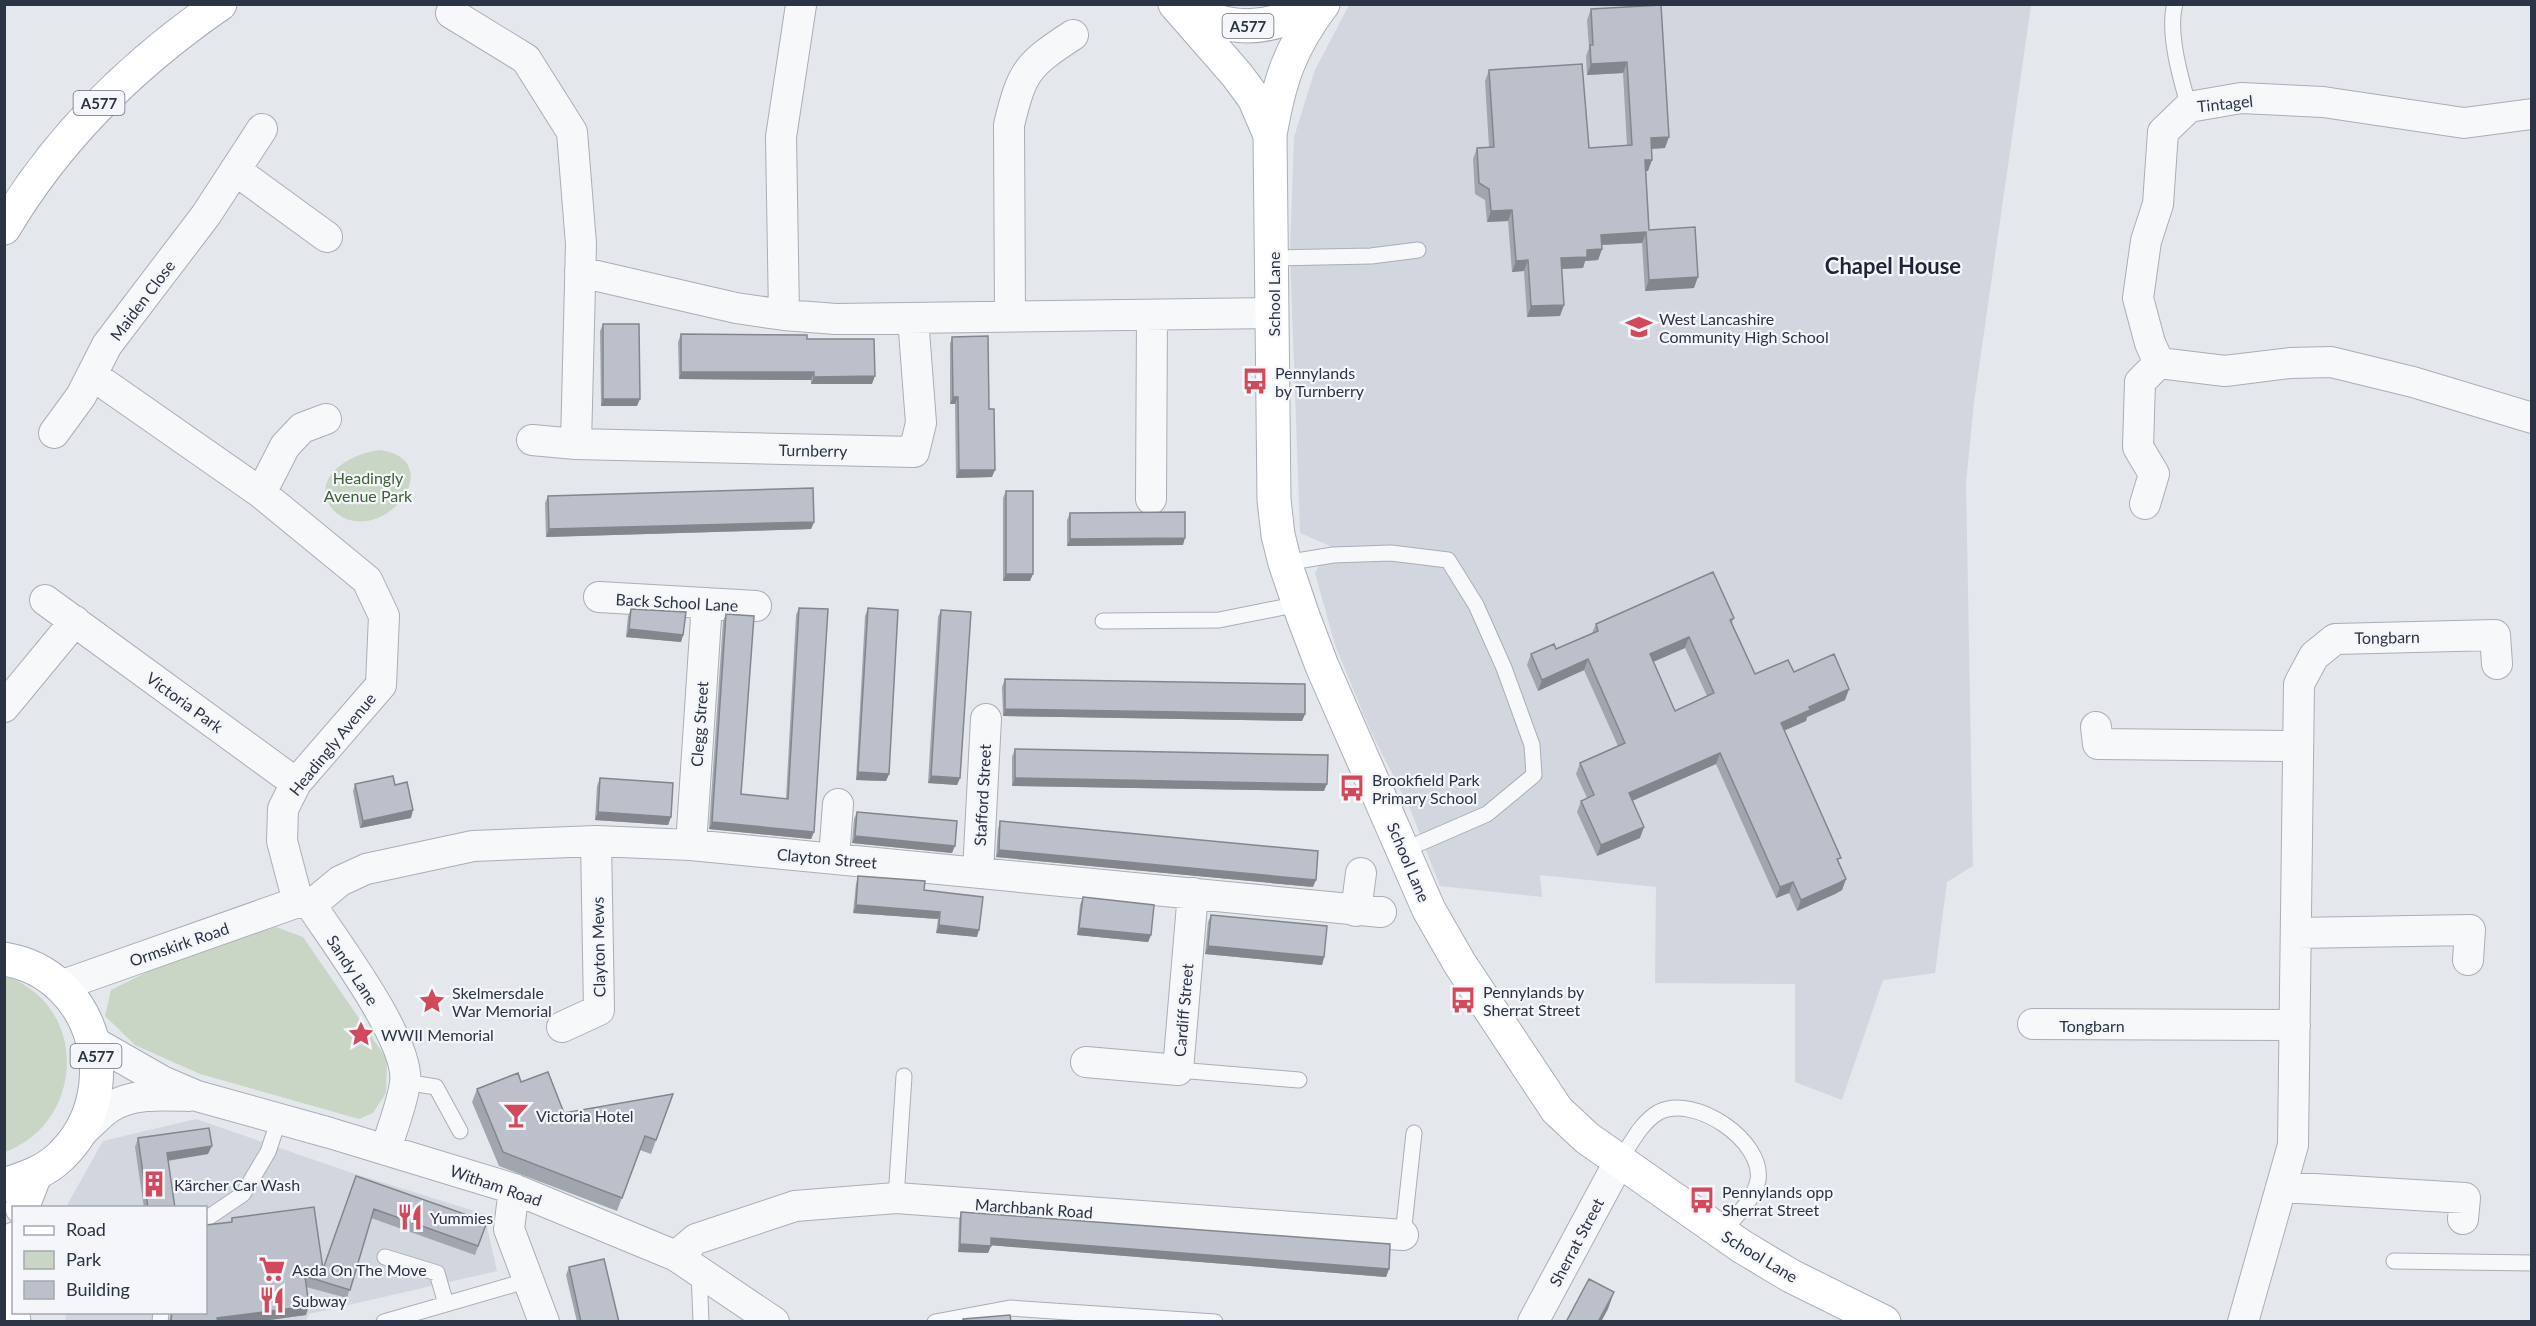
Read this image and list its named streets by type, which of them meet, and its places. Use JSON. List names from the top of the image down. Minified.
{"streets":{"street":["A577","Tintagel","School Lane","Maiden Close","Turnberry","Back School Lane","Tongbarn","Victoria Park","Clegg Street","Headingly Avenue","Stafford Street","Clayton Street","Ormskirk Road","Clayton Mews","Sandy Lane","Cardiff Street","Witham Road","Marchbank Road","Sherrat Street"]},"crossings":[["A577","Ormskirk Road"],["A577","Witham Road"],["School Lane","Sherrat Street"],["Maiden Close","Headingly Avenue"],["Back School Lane","Clegg Street"],["Victoria Park","Headingly Avenue"],["Clegg Street","Clayton Street"],["Headingly Avenue","Clayton Street"],["Headingly Avenue","Ormskirk Road"],["Headingly Avenue","Sandy Lane"],["Stafford Street","Clayton Street"],["Clayton Street","Ormskirk Road"],["Clayton Street","Clayton Mews"],["Clayton Street","Sandy Lane"],["Clayton Street","Cardiff Street"],["Ormskirk Road","Sandy Lane"],["Sandy Lane","Witham Road"],["Witham Road","Marchbank Road"]],"districts":["Chapel House"],"parks":["Headingly Avenue Park"],"places":{"school or university":["West Lancashire Community High School"],"bus stop":["Pennylands by Turnberry","Brookfield Park Primary School","Pennylands by Sherrat Street","Pennylands opp Sherrat Street"],"place":["Skelmersdale War Memorial","WWII Memorial"],"bar":["Victoria Hotel"],"building":["Kärcher Car Wash"],"restaurant":["Yummies","Subway"],"supermarket":["Asda On The Move"]},"legend":["Road","Park","Building"]}
